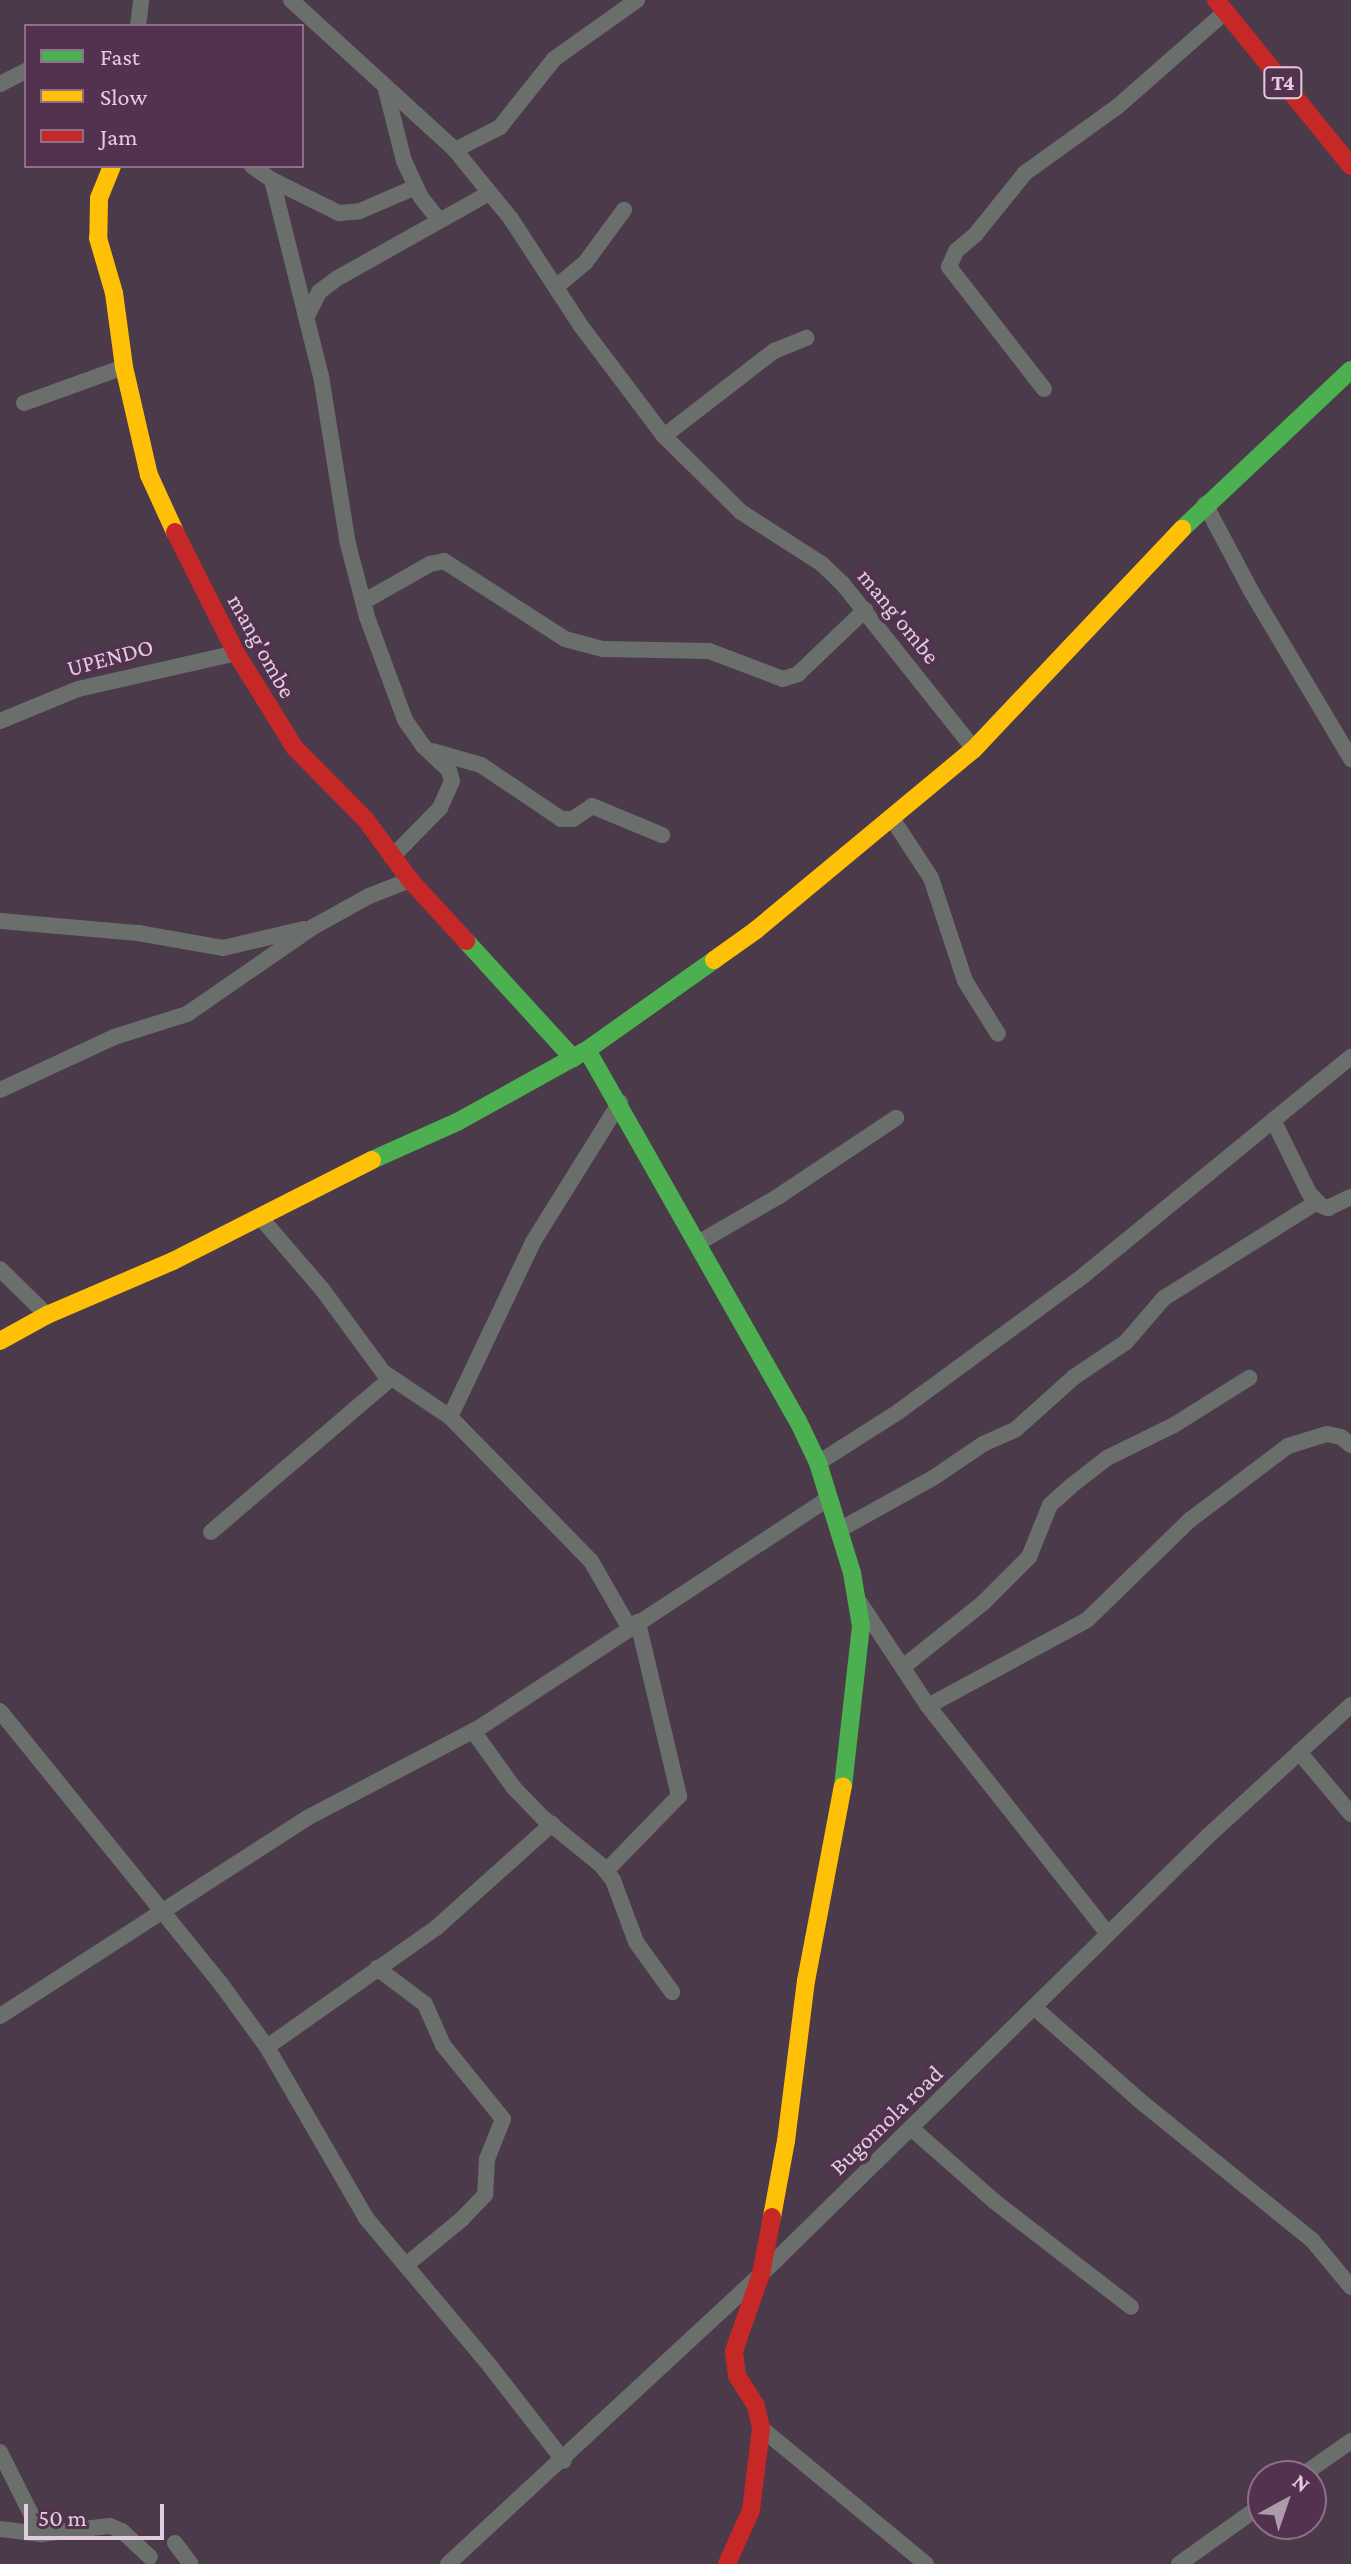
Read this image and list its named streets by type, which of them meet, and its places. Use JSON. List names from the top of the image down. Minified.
{"streets":{"main road":["T4","mang'ombe"],"street":["UPENDO","Bugomola road"]},"crossings":[["mang'ombe","UPENDO"],["mang'ombe","Bugomola road"]],"legend":["Fast","Slow","Jam"],"scale_bar":"50 m","north":"top right"}
